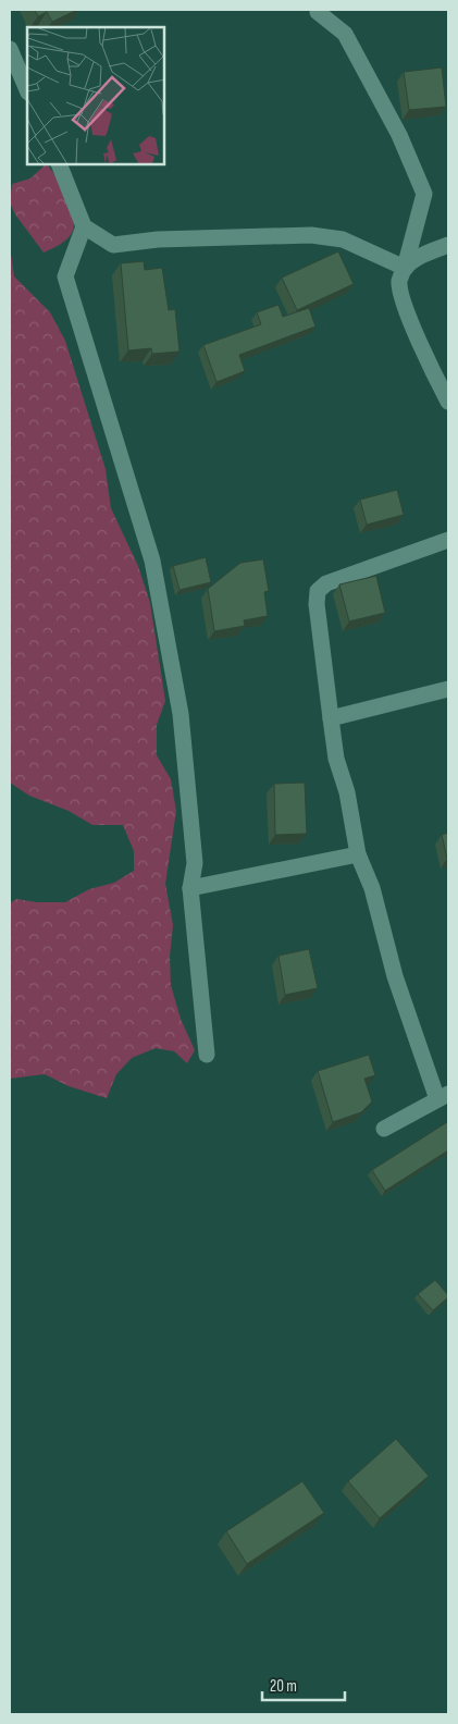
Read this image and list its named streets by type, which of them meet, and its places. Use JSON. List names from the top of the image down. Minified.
{"scale_bar":"20 m"}
